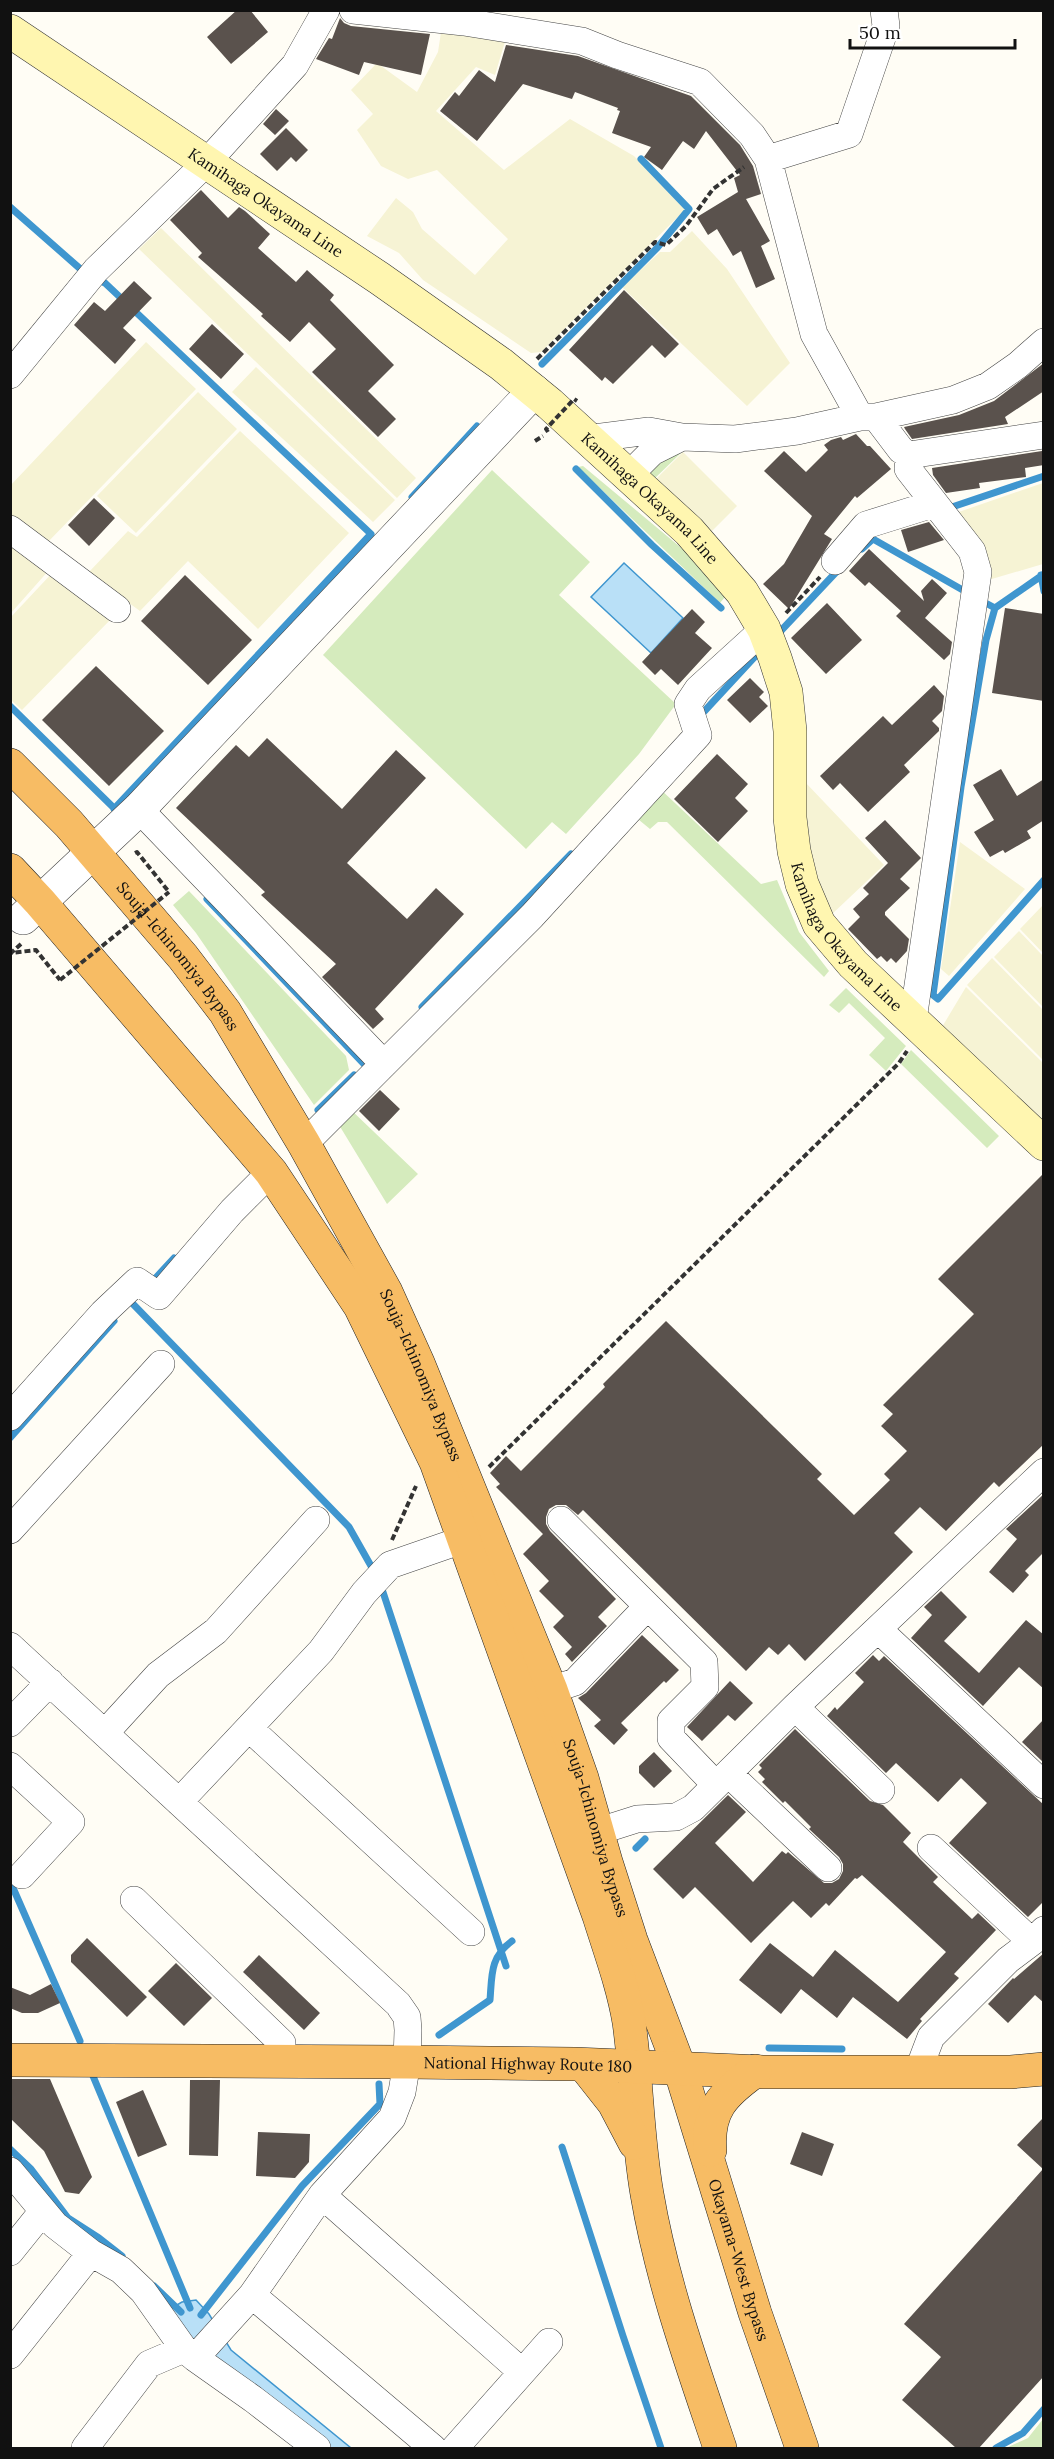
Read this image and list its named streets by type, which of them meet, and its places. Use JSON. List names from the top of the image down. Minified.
{"streets":{"highway":["Souja-Ichinomiya Bypass","National Highway Route 180","Okayama-West Bypass"],"main road":["Kamihaga Okayama Line"]},"crossings":[["Souja-Ichinomiya Bypass","National Highway Route 180"],["Souja-Ichinomiya Bypass","Okayama-West Bypass"],["National Highway Route 180","Okayama-West Bypass"]],"scale_bar":"50 m"}
